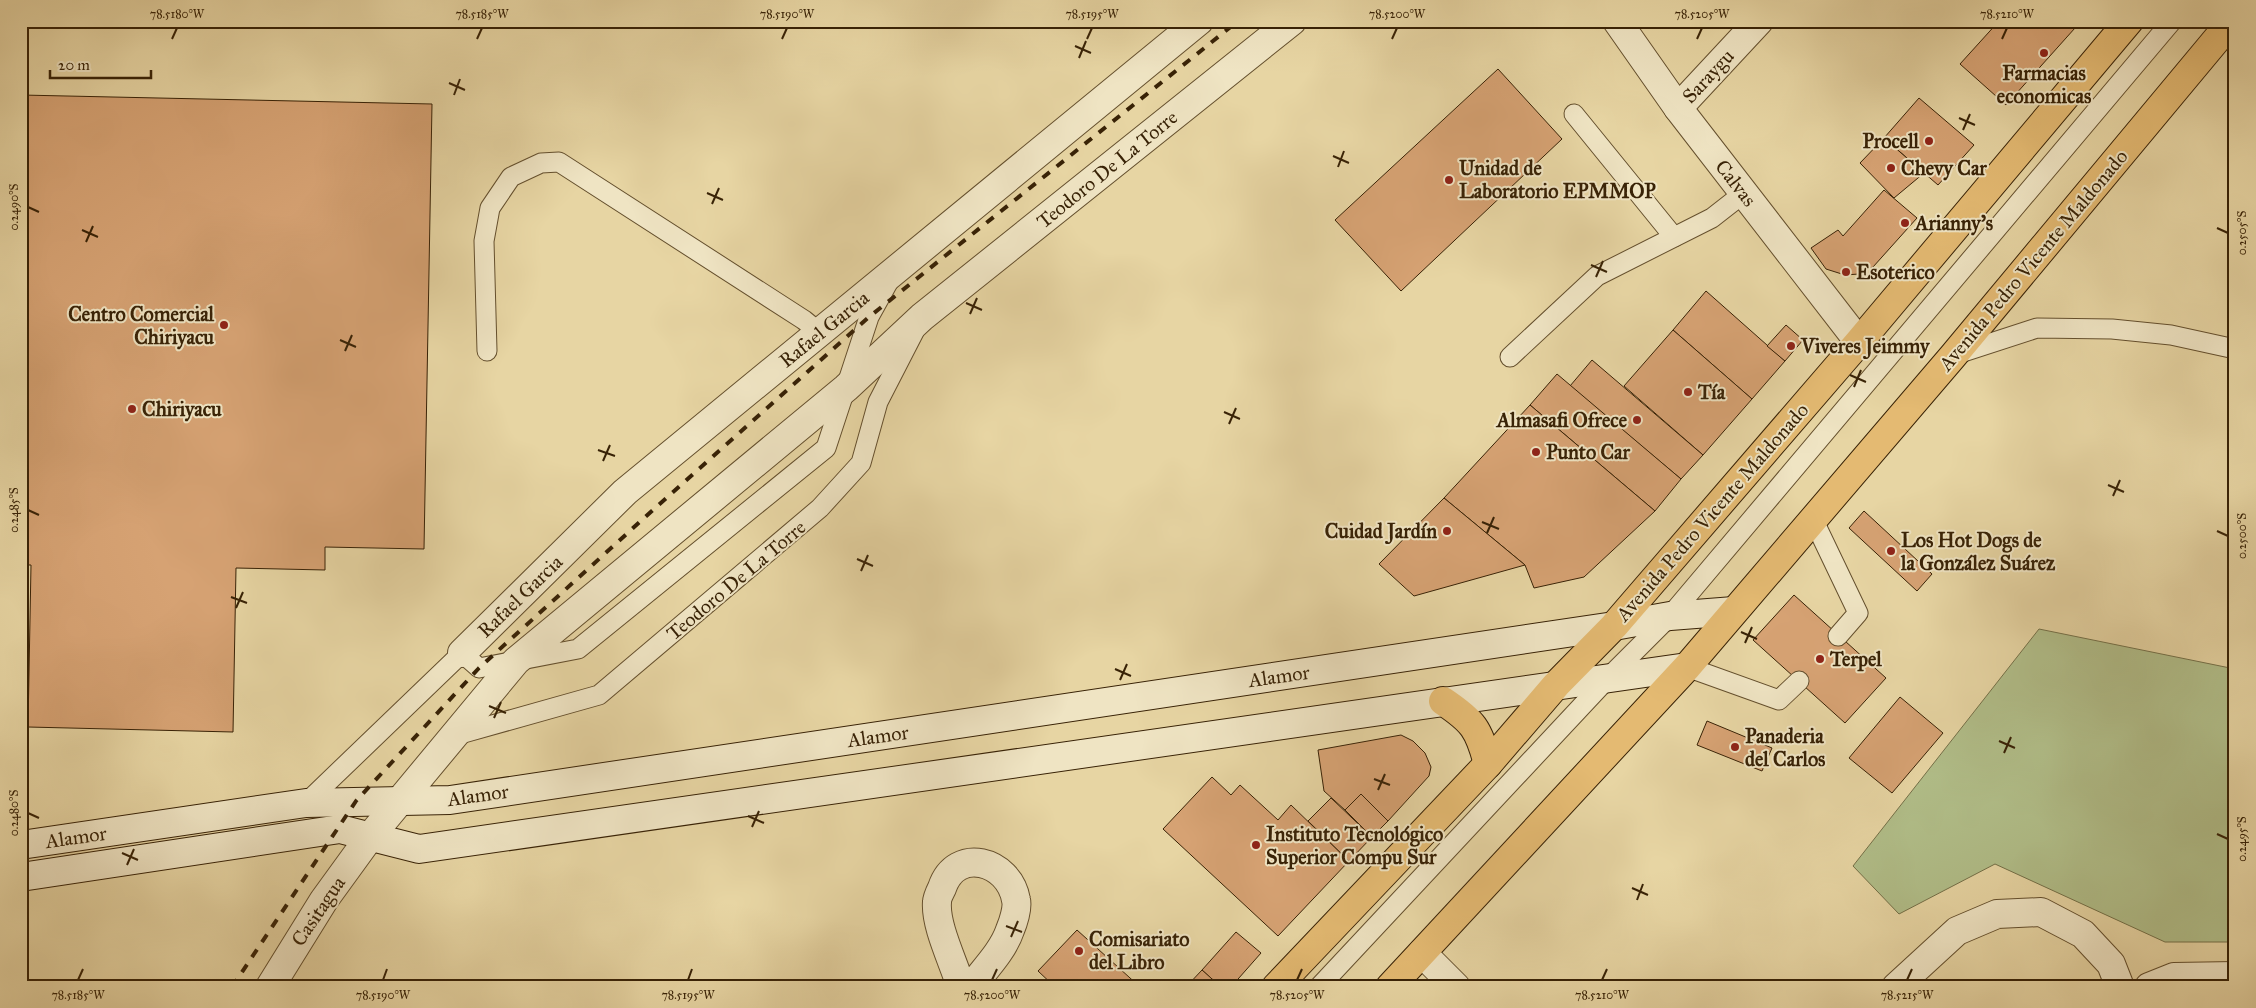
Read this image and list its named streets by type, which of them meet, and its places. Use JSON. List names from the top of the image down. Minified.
{"streets":{"main road":["Avenida Pedro Vicente Maldonado"],"street":["Saraygu","Teodoro De La Torre","Calvas","Rafael Garcia","Alamor","Casitagua"]},"crossings":[["Saraygu","Calvas"],["Teodoro De La Torre","Alamor"],["Teodoro De La Torre","Casitagua"],["Calvas","Avenida Pedro Vicente Maldonado"],["Avenida Pedro Vicente Maldonado","Alamor"],["Alamor","Casitagua"]],"places":["Farmacias economicas","Procell","Chevy Car","Unidad de Laboratorio EPMMOP","Arianny's","Esoterico","Centro Comercial Chiriyacu","Viveres Jeimmy","Tía","Chiriyacu","Almasafi Ofrece","Punto Car","Cuidad Jardín","Los Hot Dogs de la González Suárez","Terpel","Panaderia del Carlos","Instituto Tecnológico Superior Compu Sur","Comisariato del Libro"],"scale_bar":"20 m","coordinates":["78.5180°W","78.5185°W","78.5190°W","78.5195°W","78.5200°W","78.5205°W","78.5210°W","0.2490°S","0.2505°S","0.2485°S","0.2500°S","0.2480°S","0.2495°S","78.5215°W"]}
